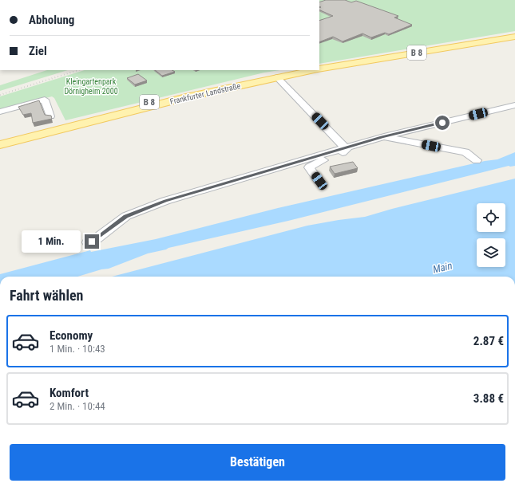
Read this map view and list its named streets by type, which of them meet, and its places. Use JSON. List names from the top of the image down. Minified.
{"streets":{"main road":["B 8","Frankfurter Landstraße"]},"water":["Main"],"parks":["Kleingartenpark Dörnigheim 2000"],"page":{"banner":["Abholung","Ziel"],"bubble":"1 Min.","heading":"Fahrt wählen","list":[{"name":"Economy","note":"1 Min. · 10:43","value":"2.87 €"},{"name":"Komfort","note":"2 Min. · 10:44","value":"3.88 €"}],"buttons":"Bestätigen"}}
